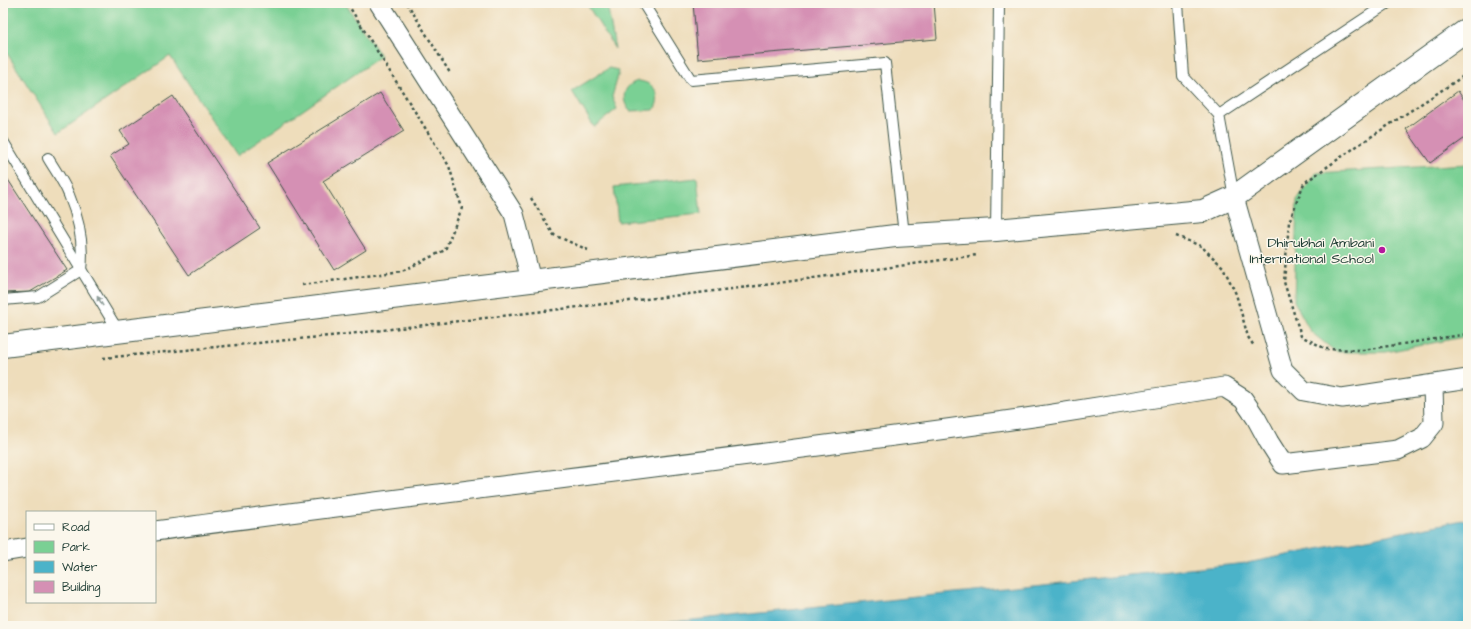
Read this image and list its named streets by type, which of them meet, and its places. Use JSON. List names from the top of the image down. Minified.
{"places":["Dhirubhai Ambani International School"],"legend":["Road","Park","Water","Building"]}
